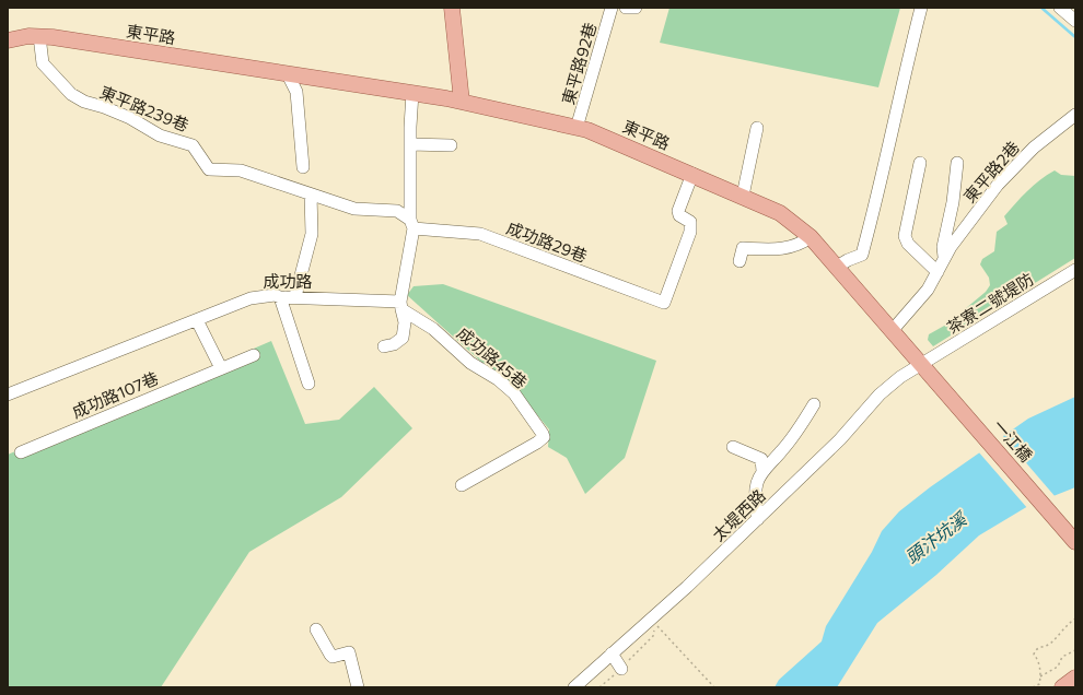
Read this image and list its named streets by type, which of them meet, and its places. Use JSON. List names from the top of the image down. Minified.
{"streets":{"main road":["東平路","一江橋"],"street":["東平路92巷","東平路239巷","東平路2巷","成功路29巷","成功路","茶寮二號堤防","成功路45巷","成功路107巷","太堤西路"]},"crossings":[["東平路","東平路92巷"],["東平路","東平路239巷"],["東平路","東平路2巷"],["東平路","成功路29巷"],["東平路","茶寮二號堤防"],["東平路","一江橋"],["東平路","太堤西路"],["東平路239巷","成功路29巷"],["成功路","成功路45巷"],["茶寮二號堤防","一江橋"],["茶寮二號堤防","太堤西路"],["一江橋","太堤西路"]],"water":["頭汴坑溪"]}
